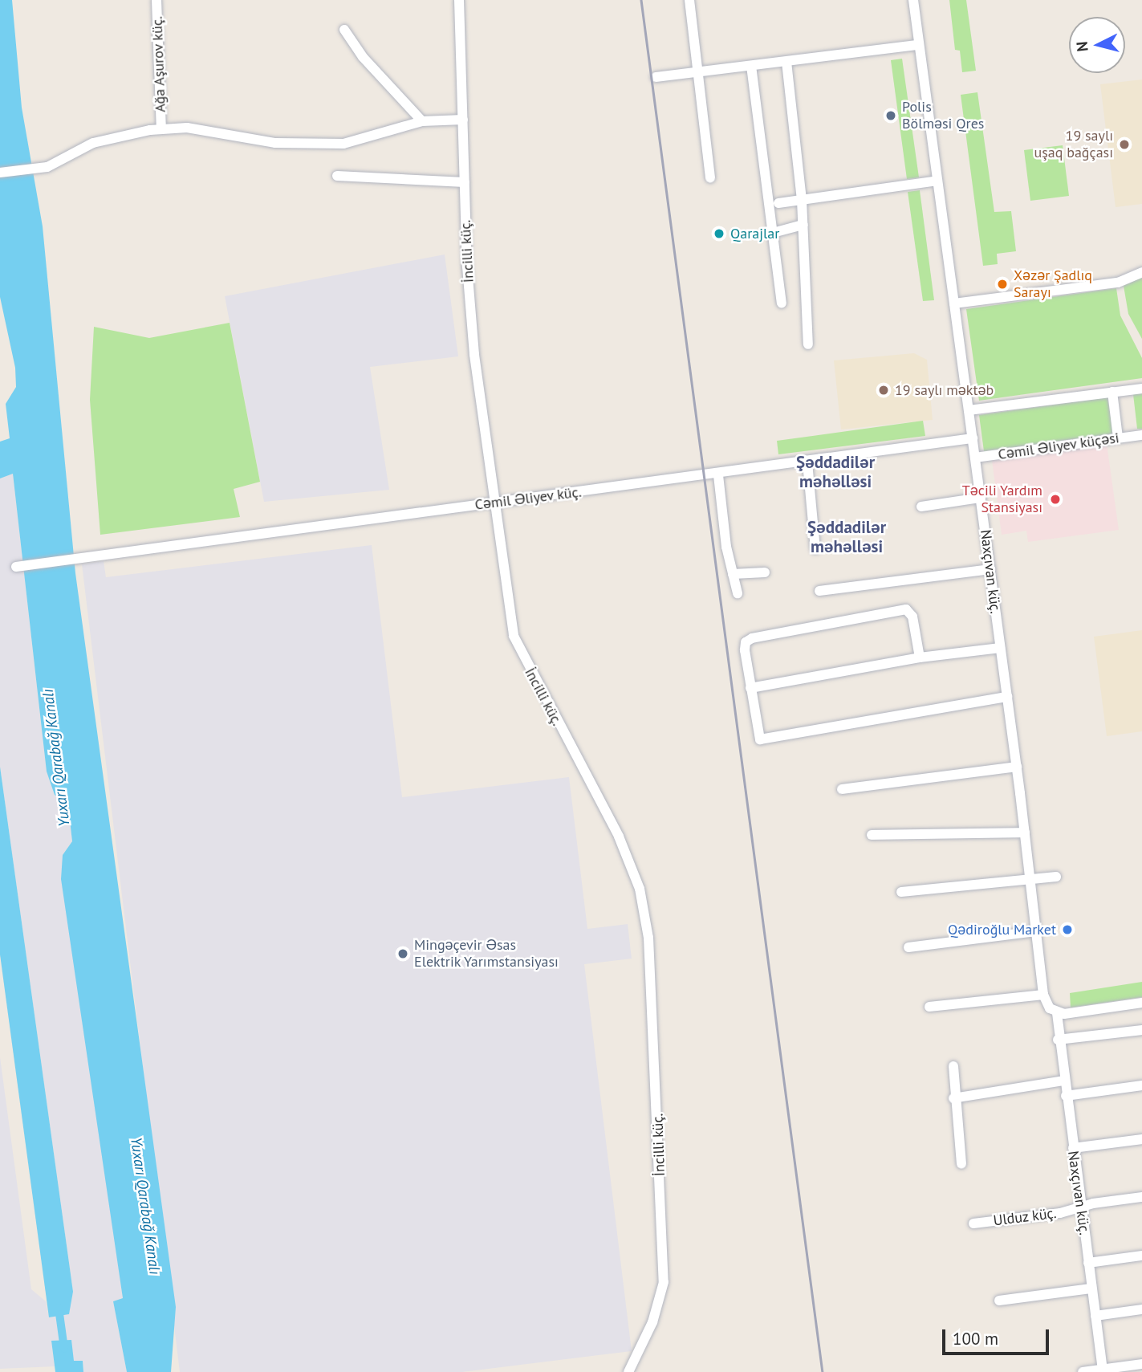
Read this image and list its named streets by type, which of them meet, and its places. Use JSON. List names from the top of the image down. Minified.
{"streets":{"street":["Ağa Aşurov küç.","İncilli küç.","Cəmil Əliyev küçəsi","Cəmil Əliyev küç.","Naxçıvan küç.","Ulduz küç."]},"crossings":[["İncilli küç.","Cəmil Əliyev küç."],["Cəmil Əliyev küçəsi","Naxçıvan küç."],["Cəmil Əliyev küç.","Naxçıvan küç."],["Naxçıvan küç.","Ulduz küç."]],"districts":["Şəddadilər məhəlləsi","Şəddadilər məhəlləsi"],"water":["Yuxarı Qarabağ Kanalı"],"places":["Polis Bölməsi Qres","19 saylı uşaq bağçası","Qarajlar","Xəzər Şadlıq Sarayı","19 saylı məktəb","Təcili Yardım Stansiyası","Qədiroğlu Market","Mingəçevir Əsas Elektrik Yarımstansiyası"],"scale_bar":"100 m","north":"left"}
